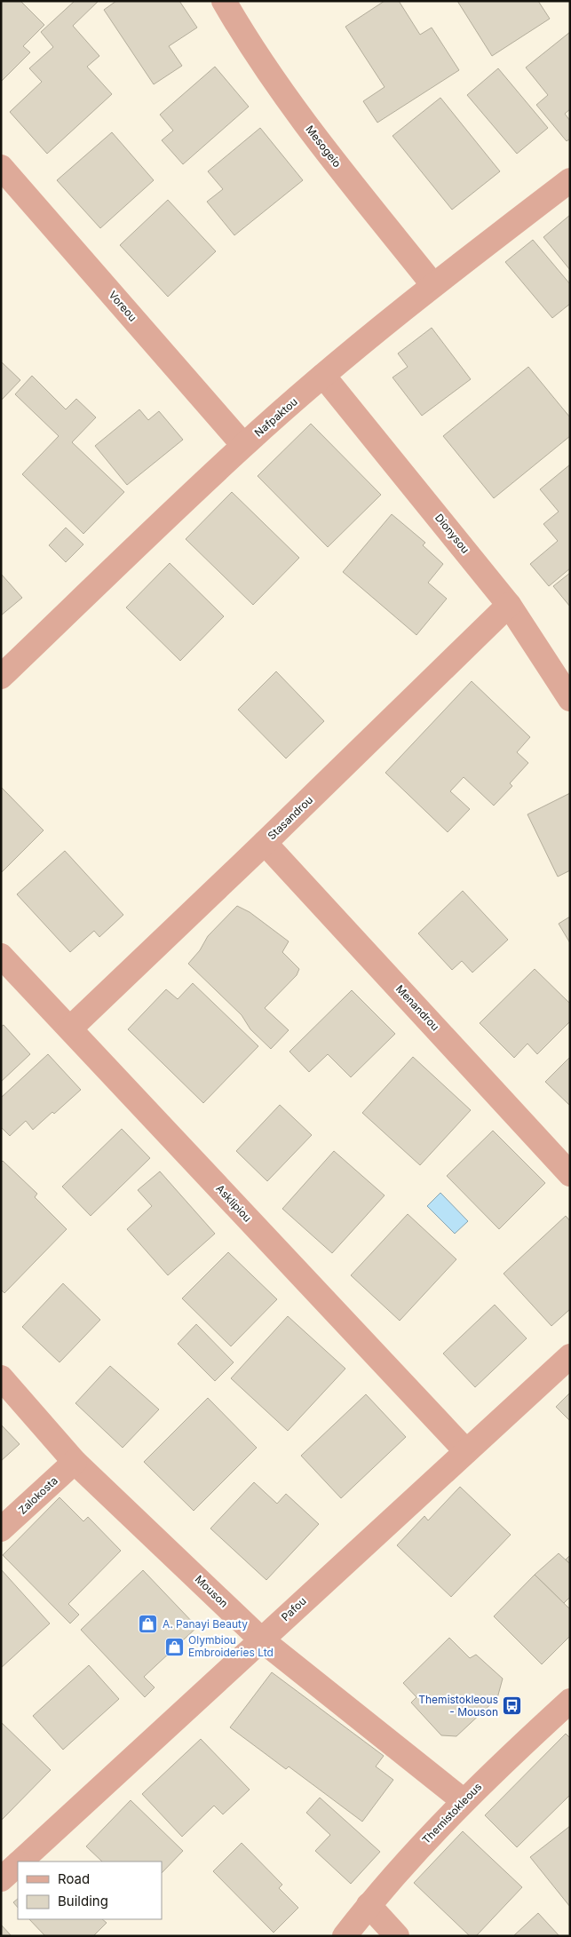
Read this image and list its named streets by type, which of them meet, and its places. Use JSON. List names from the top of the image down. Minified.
{"streets":{"street":["Mesogeio","Voreou","Nafpaktou","Dionysou","Stasandrou","Menandrou","Asklipiou","Zalokosta","Mouson","Pafou","Themistokleous"]},"crossings":[["Mesogeio","Nafpaktou"],["Voreou","Nafpaktou"],["Nafpaktou","Dionysou"],["Dionysou","Stasandrou"],["Stasandrou","Menandrou"],["Stasandrou","Asklipiou"],["Asklipiou","Pafou"],["Zalokosta","Mouson"],["Mouson","Pafou"],["Mouson","Themistokleous"]],"places":{"shop":["A. Panayi Beauty","Olymbiou Embroideries Ltd"],"bus stop":["Themistokleous - Mouson"]},"legend":["Road","Building"]}
